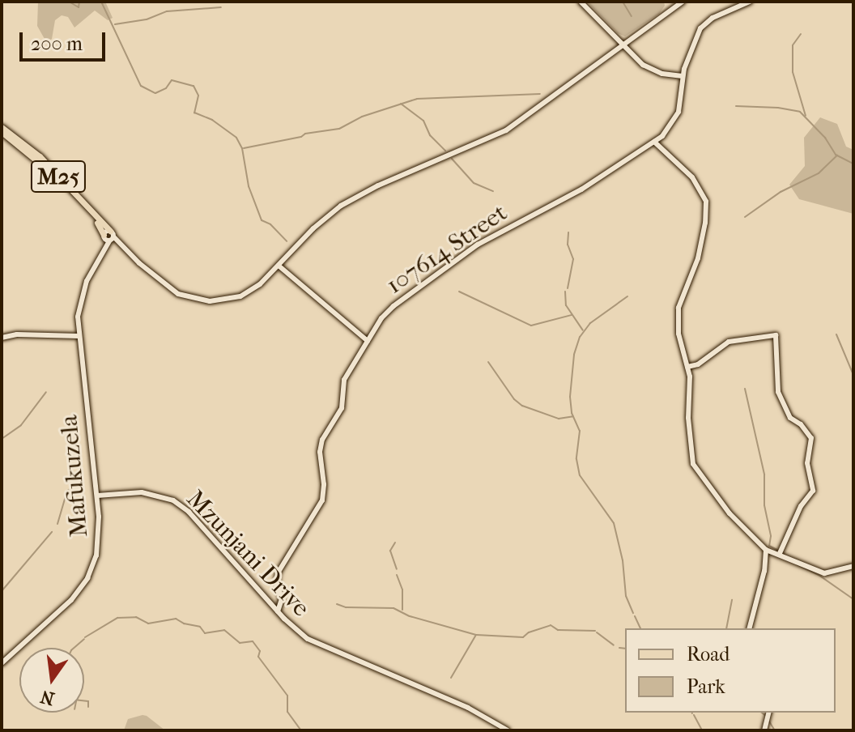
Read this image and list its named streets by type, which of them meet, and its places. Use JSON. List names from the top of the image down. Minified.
{"streets":{"main road":["M25"],"street":["107614 Street","Mafukuzela","Mzunjani Drive"]},"crossings":[["M25","Mafukuzela"],["107614 Street","Mzunjani Drive"],["Mafukuzela","Mzunjani Drive"]],"legend":["Road","Park"],"scale_bar":"200 m","north":"bottom"}
